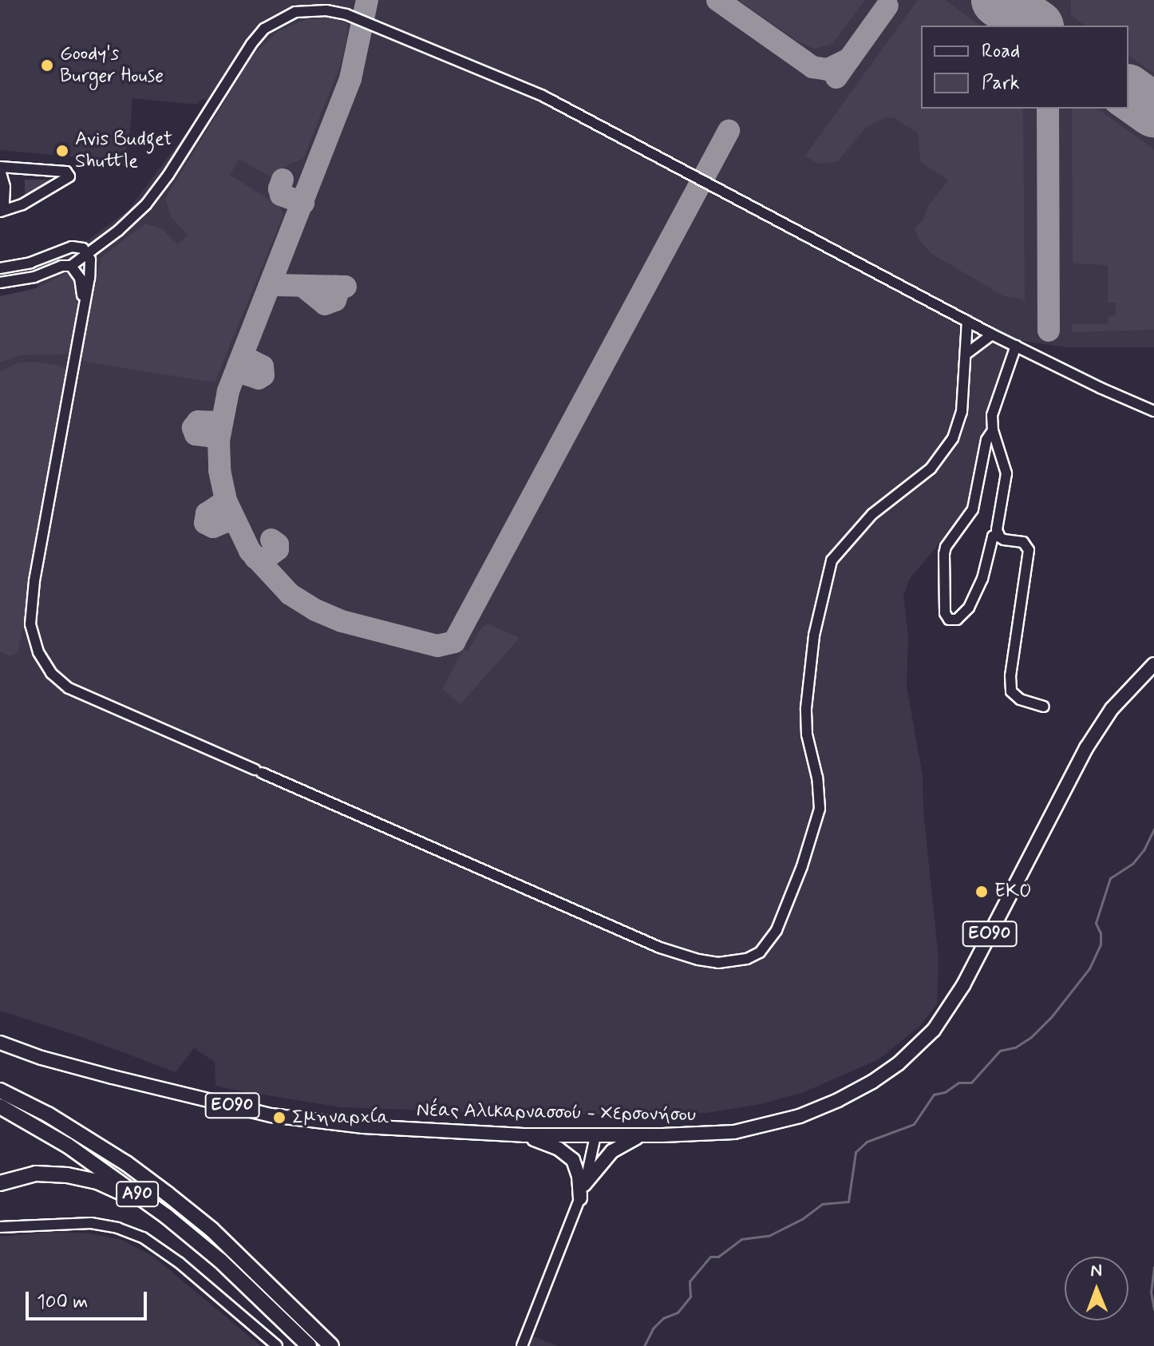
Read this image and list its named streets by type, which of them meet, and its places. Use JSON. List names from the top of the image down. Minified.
{"streets":{"highway":["Α90"],"main road":["ΕΟ90","Νέας Αλικαρνασσού - Χερσονήσου"]},"places":["Goody's Burger House","Avis Budget Shuttle","EKO","Σμηναρχία"],"legend":["Road","Park"],"scale_bar":"100 m","north":"top"}
